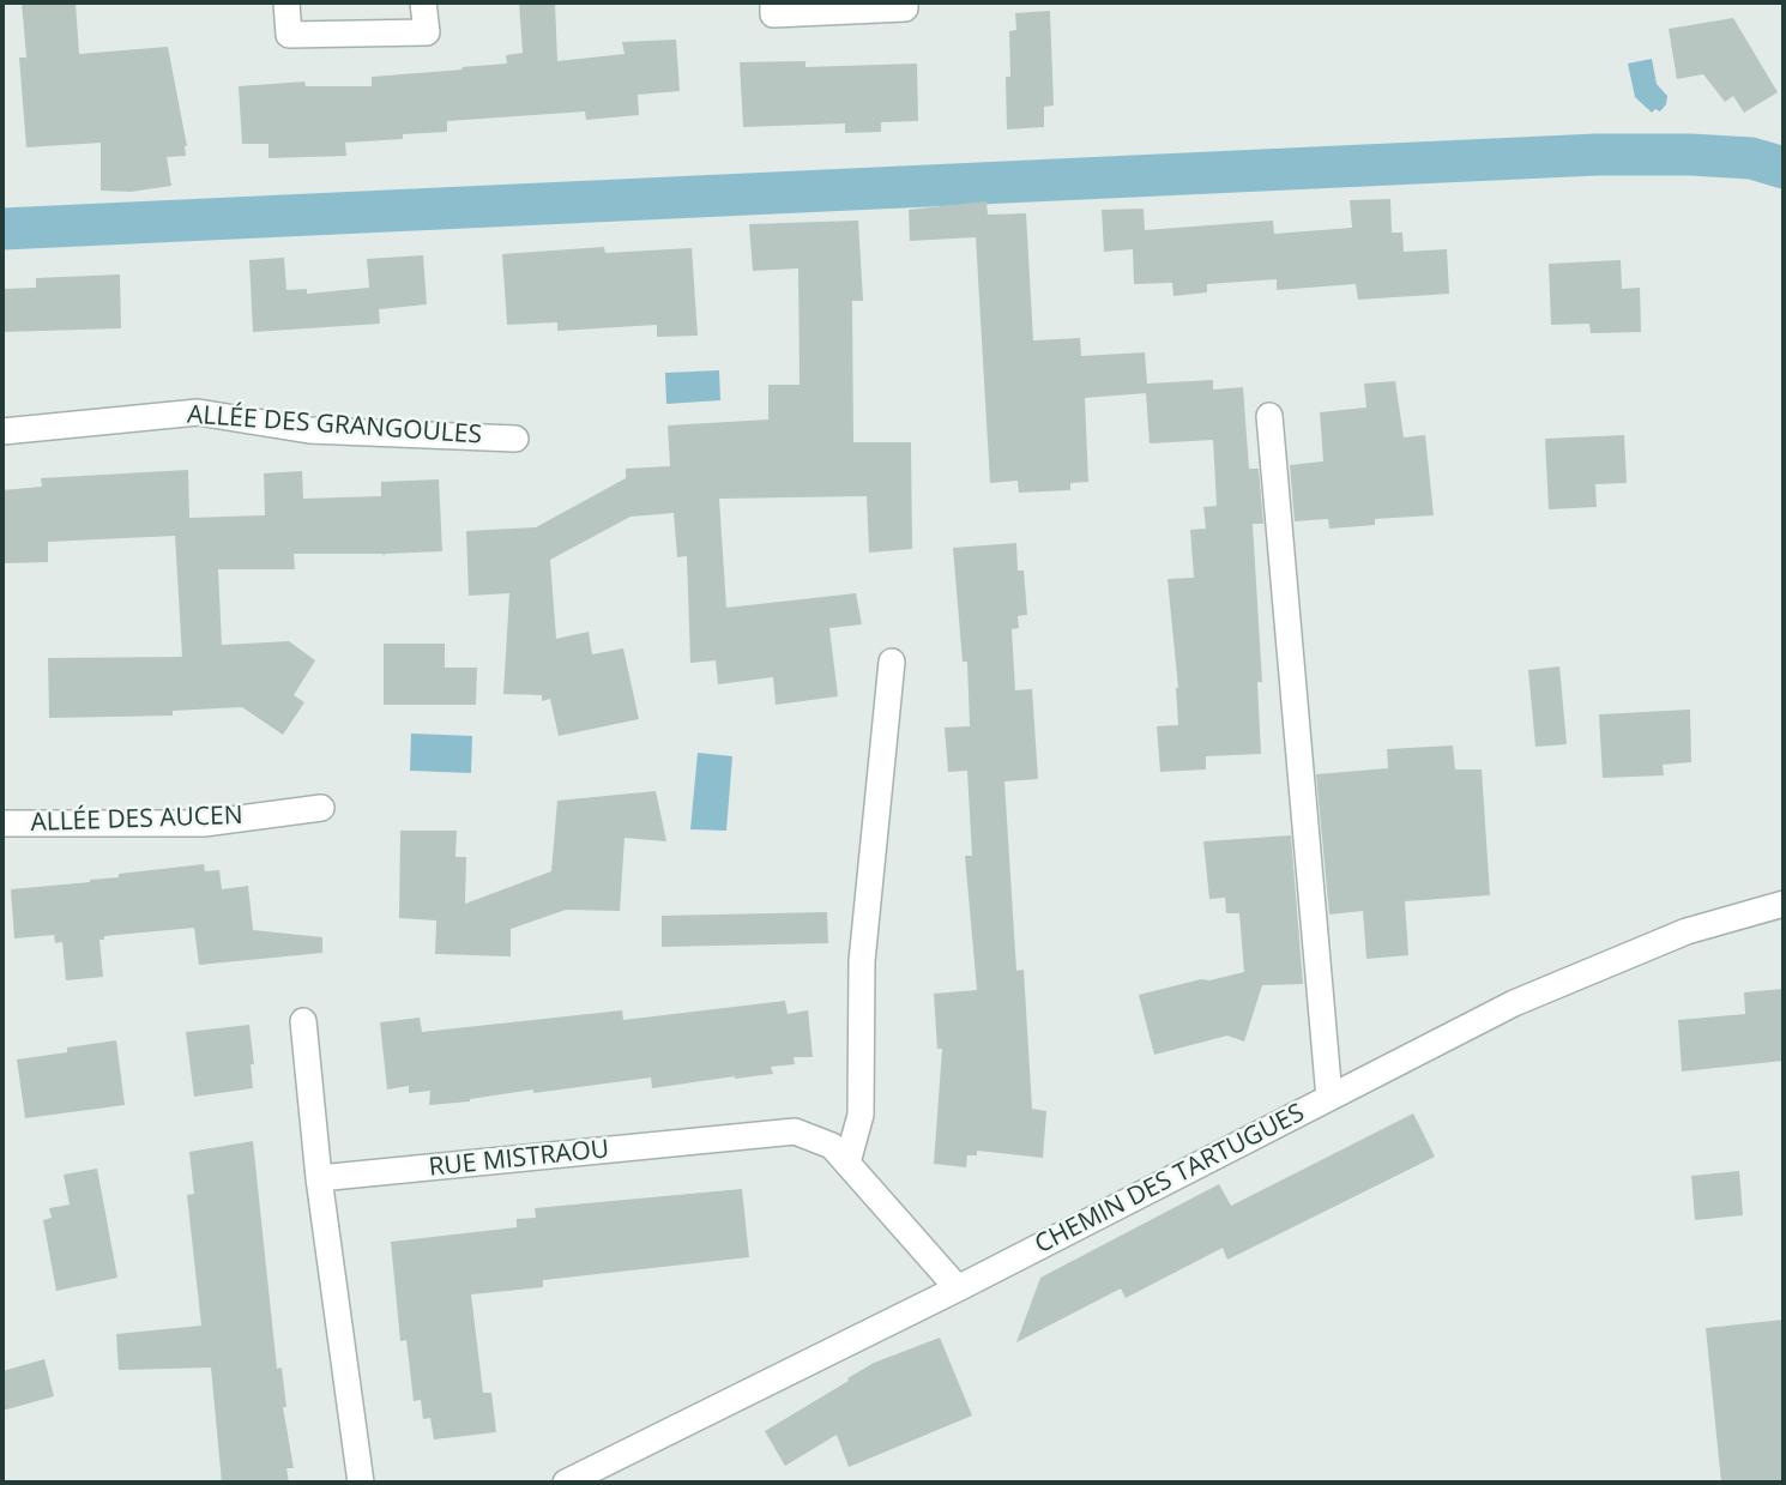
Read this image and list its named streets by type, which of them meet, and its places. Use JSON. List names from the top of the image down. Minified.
{"streets":{"street":["ALLÉE DES GRANGOULES","ALLÉE DES AUCEN","RUE MISTRAOU","CHEMIN DES TARTUGUES"]},"crossings":[["RUE MISTRAOU","CHEMIN DES TARTUGUES"]]}
